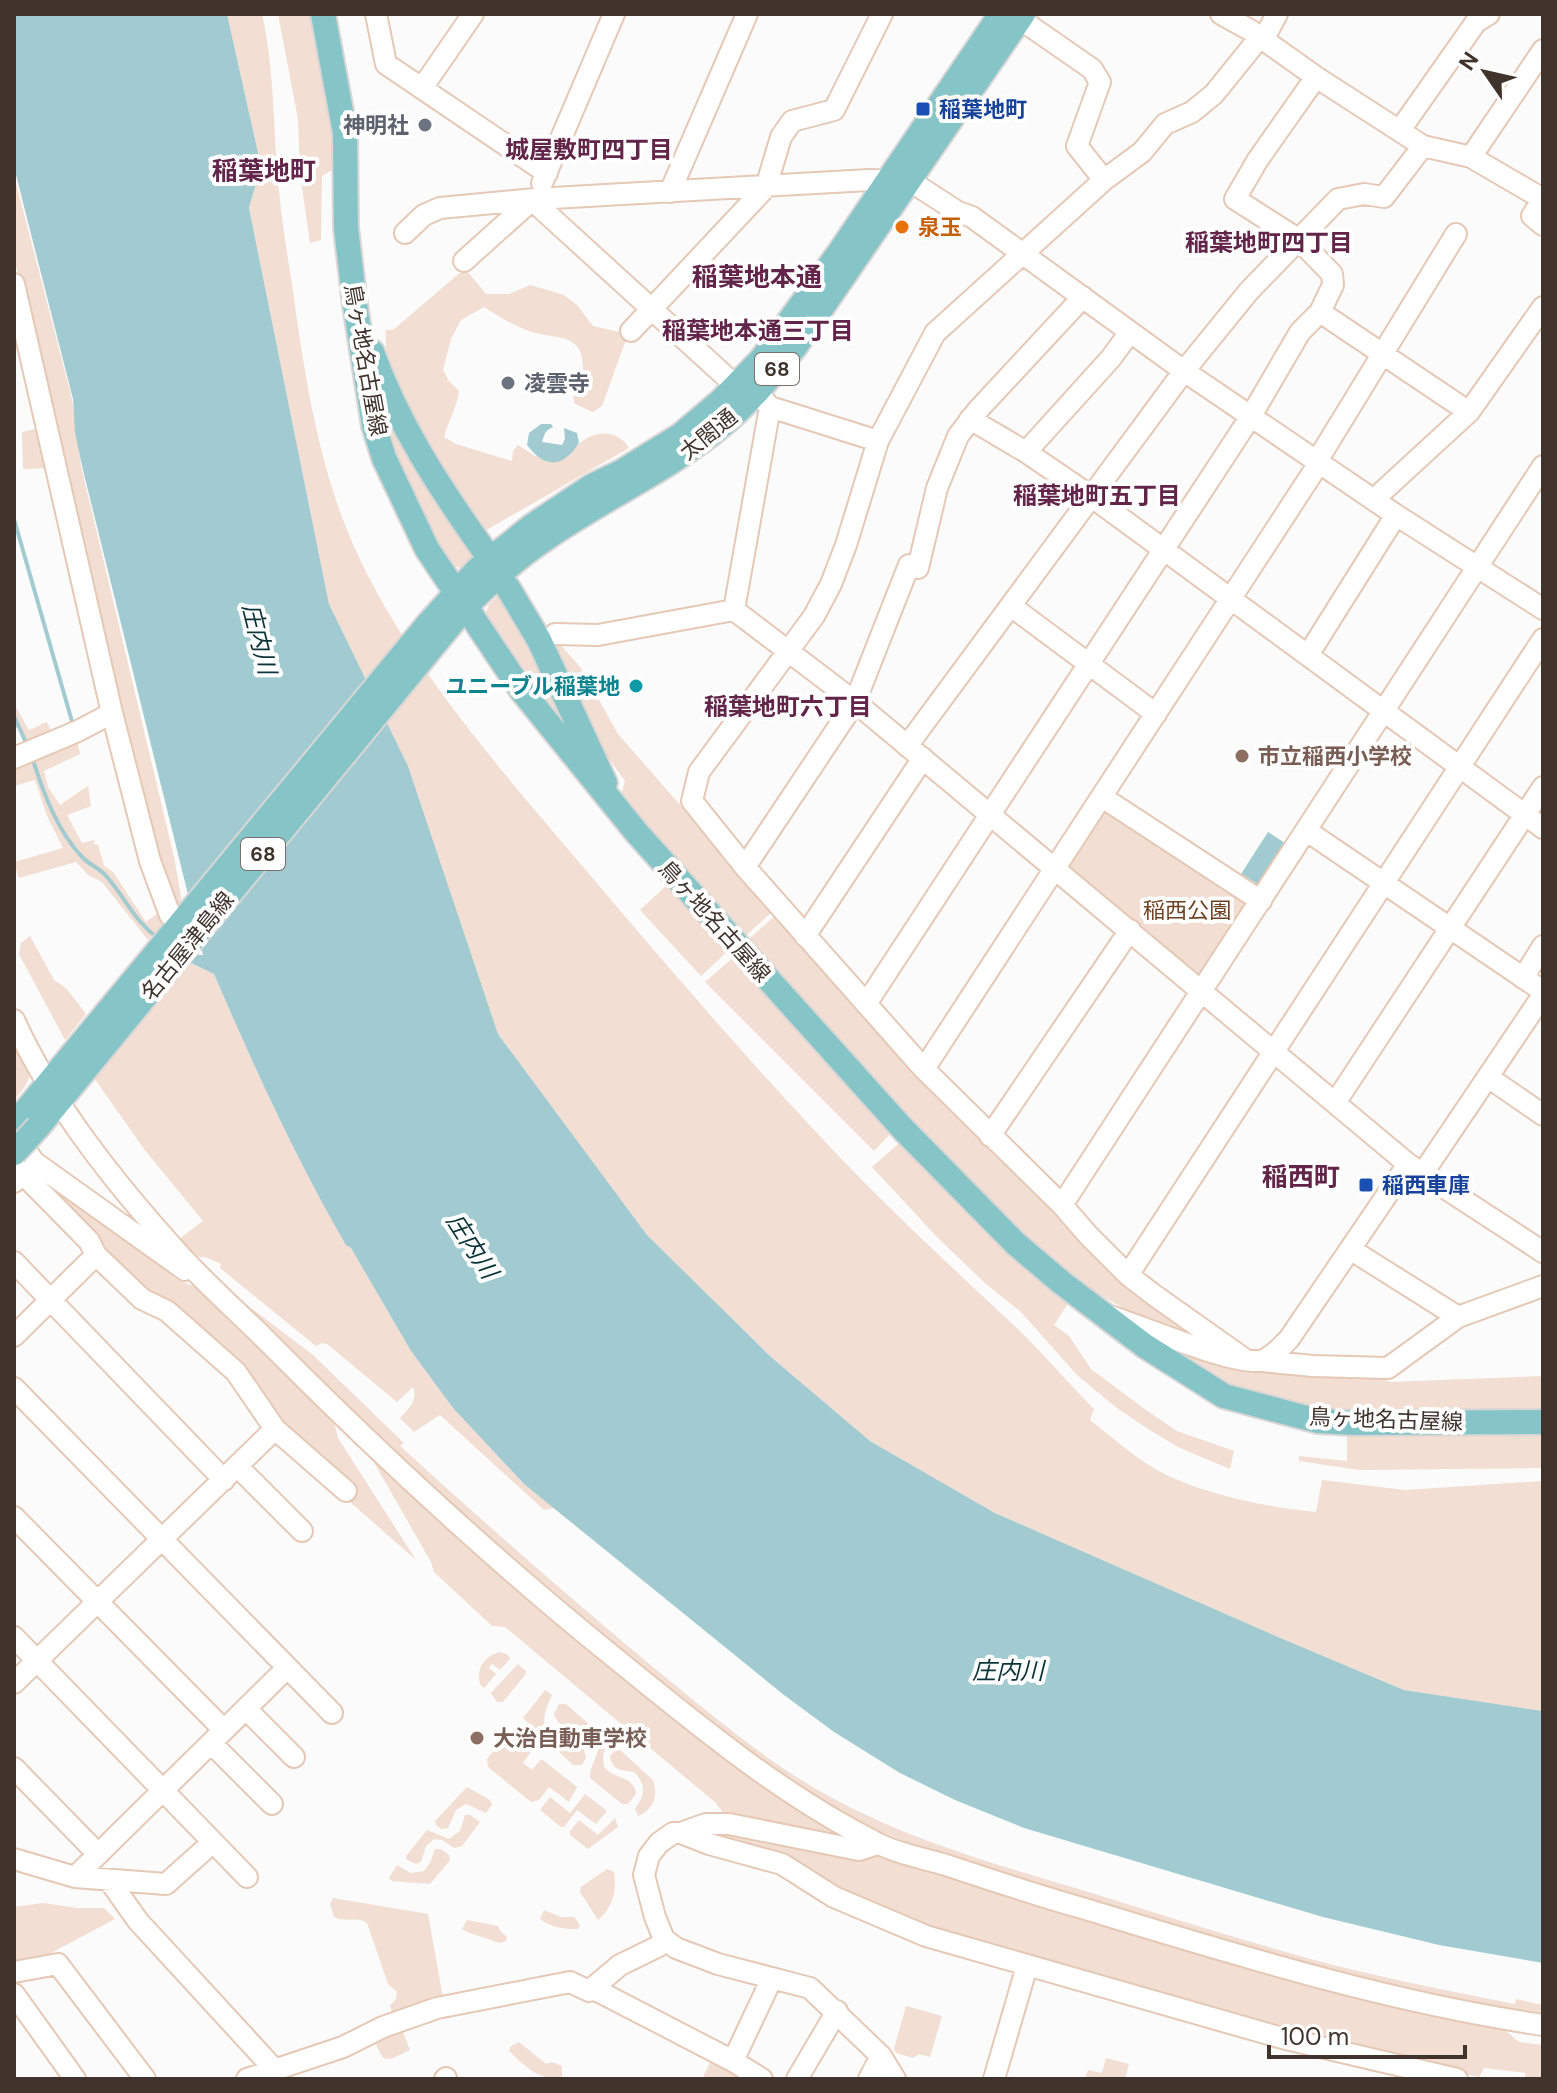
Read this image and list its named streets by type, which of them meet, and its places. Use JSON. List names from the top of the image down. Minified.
{"streets":{"main road":["鳥ヶ地名古屋線","68","太閤通","名古屋津島線"]},"crossings":[["鳥ヶ地名古屋線","太閤通"],["68","名古屋津島線"],["太閤通","名古屋津島線"]],"districts":["城屋敷町四丁目","稲葉地町","稲葉地町四丁目","稲葉地本通","稲葉地本通三丁目","稲葉地町五丁目","稲葉地町六丁目","稲西町"],"water":["庄内川"],"parks":["稲西公園"],"places":{"transit":["稲葉地町","稲西車庫"],"other":["神明社","泉玉","凌雲寺","ユニーブル稲葉地","市立稲西小学校","大治自動車学校"]},"scale_bar":"100 m","north":"top left"}
